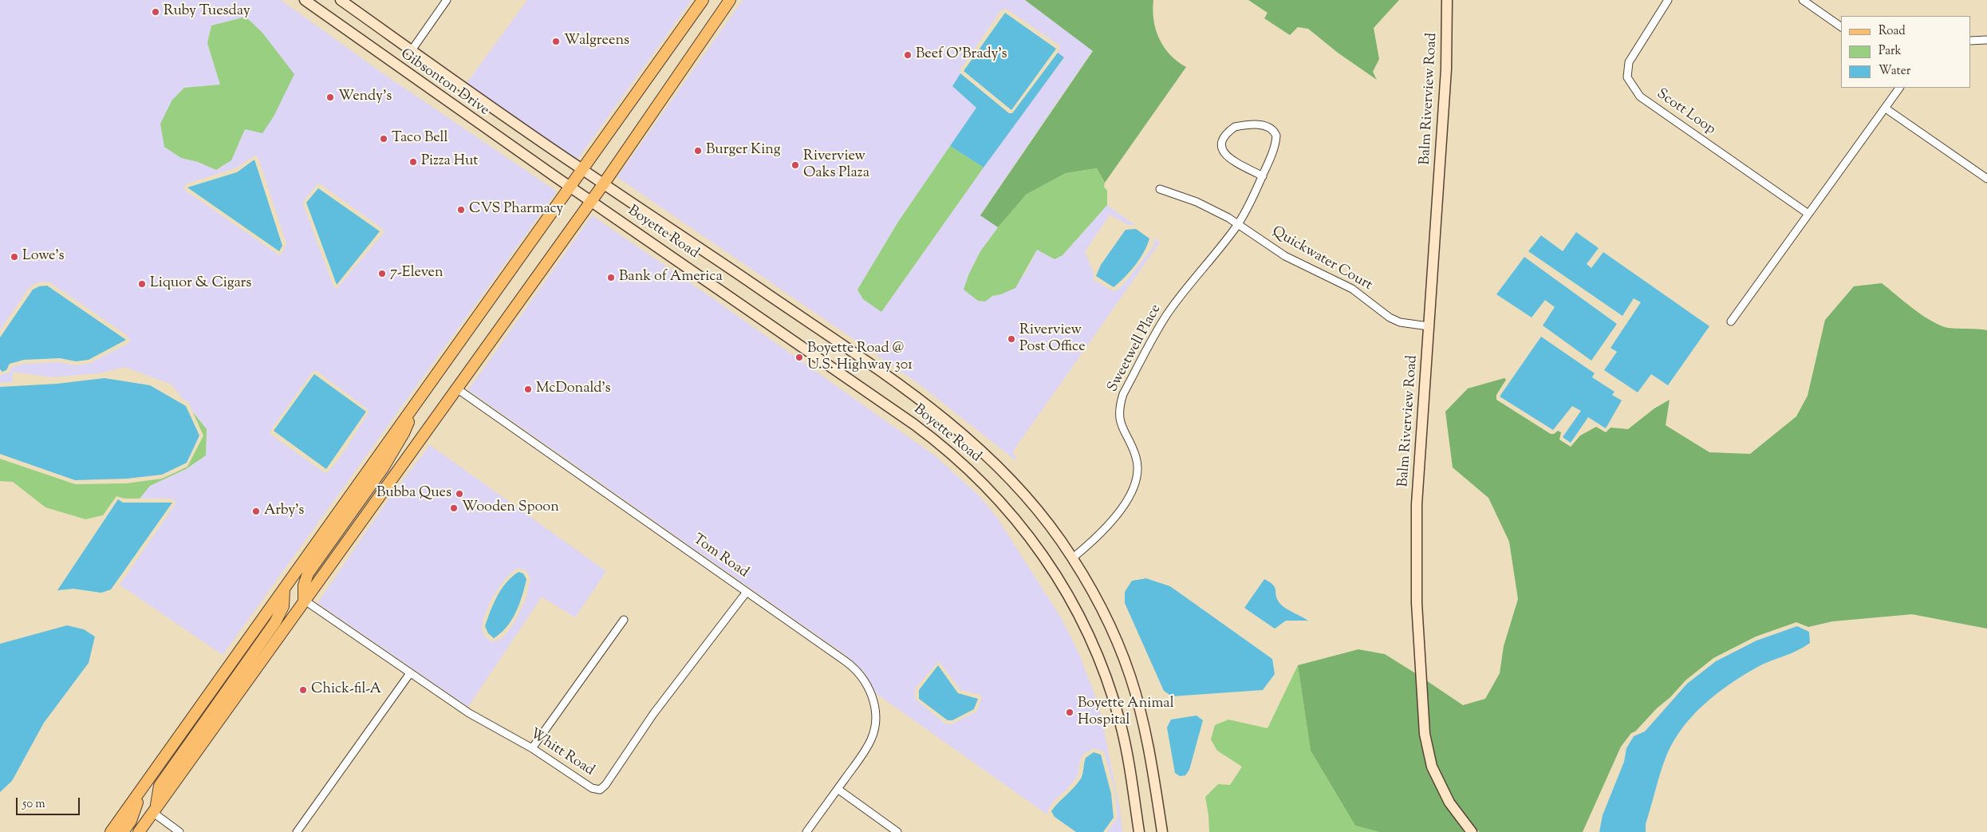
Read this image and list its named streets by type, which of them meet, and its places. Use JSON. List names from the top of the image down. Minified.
{"streets":{"main road":["Gibsonton Drive","Balm Riverview Road","Boyette Road"],"street":["Scott Loop","Quickwater Court","Sweetwell Place","Tom Road","Whitt Road"]},"crossings":[["Gibsonton Drive","Boyette Road"],["Balm Riverview Road","Quickwater Court"],["Boyette Road","Sweetwell Place"],["Quickwater Court","Sweetwell Place"],["Tom Road","Whitt Road"]],"places":["Ruby Tuesday","Walgreens","Beef O'Brady's","Wendy's","Taco Bell","Burger King","Pizza Hut","Riverview Oaks Plaza","CVS Pharmacy","Lowe's","7-Eleven","Bank of America","Liquor & Cigars","Riverview Post Office","Boyette Road @ U.S. Highway 301","McDonald's","Bubba Ques","Wooden Spoon","Arby's","Chick-fil-A","Boyette Animal Hospital"],"legend":["Road","Park","Water"],"scale_bar":"50 m"}
